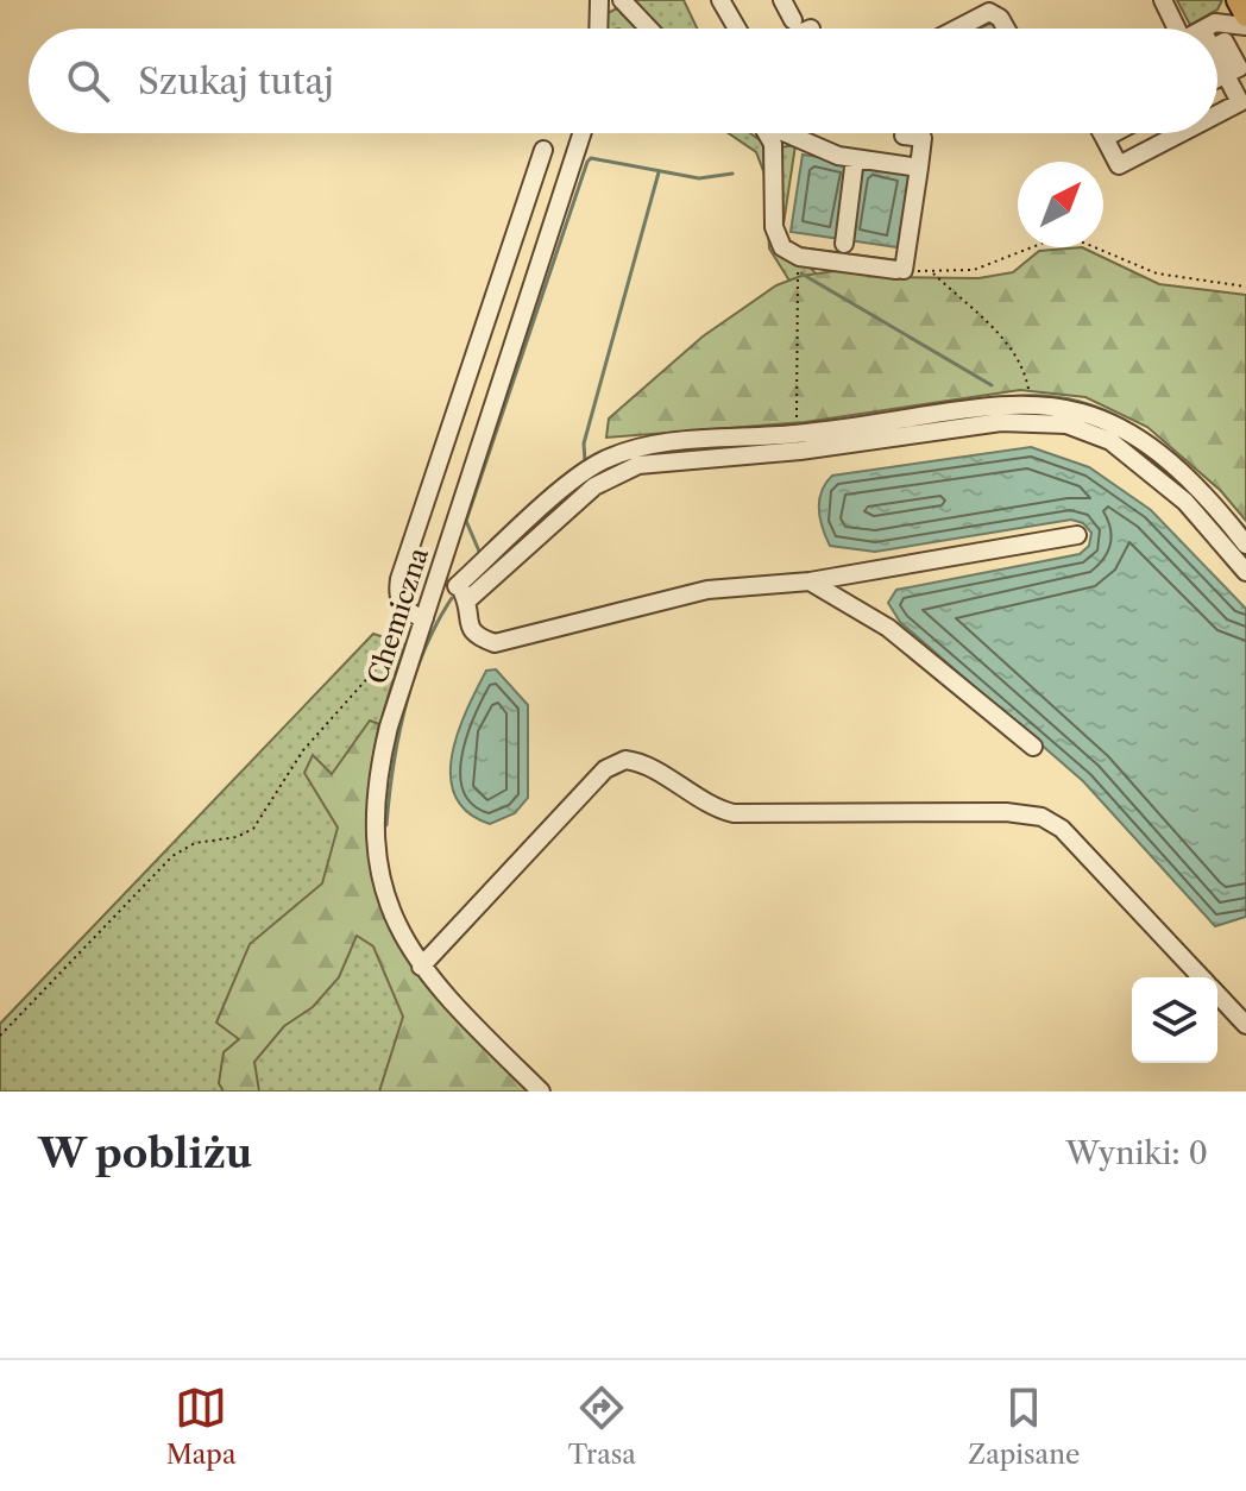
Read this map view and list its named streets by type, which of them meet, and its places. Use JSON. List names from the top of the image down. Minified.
{"streets":{"street":["Chemiczna"]},"north":"top right","page":{"search":"Szukaj tutaj","heading":["W pobliżu","Wyniki: 0"],"nav":["Mapa","Trasa","Zapisane"]}}
